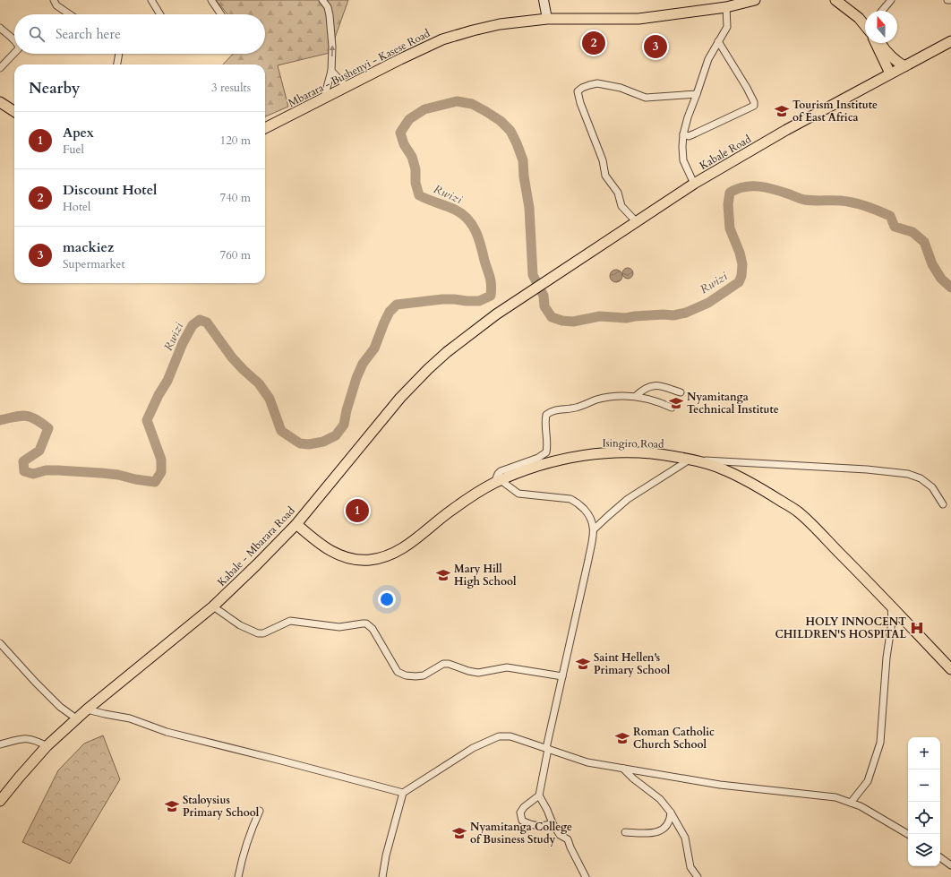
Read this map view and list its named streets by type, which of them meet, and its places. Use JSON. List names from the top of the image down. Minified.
{"streets":{"main road":["Mbarara - Bushenyi - Kasese Road","Kabale Road","Isingiro Road","Kabale - Mbarara Road"]},"crossings":[["Kabale Road","Kabale - Mbarara Road"],["Isingiro Road","Kabale - Mbarara Road"]],"water":["Rwizi"],"places":{"school or university":["Tourism Institute of East Africa","Nyamitanga Technical Institute","Mary Hill High School","Saint Hellen's Primary School","Roman Catholic Church School","Staloysius Primary School","Nyamitanga College of Business Study"],"hospital":["HOLY INNOCENT CHILDREN'S HOSPITAL"]},"north":"top","page":{"search":"Search here","pins":["2","3","1"],"heading":["Nearby","3 results"],"list":[{"mark":"1","name":"Apex","note":"Fuel","value":"120 m"},{"mark":"2","name":"Discount Hotel","note":"Hotel","value":"740 m"},{"mark":"3","name":"mackiez","note":"Supermarket","value":"760 m"}],"map_buttons":["+","−"]}}
